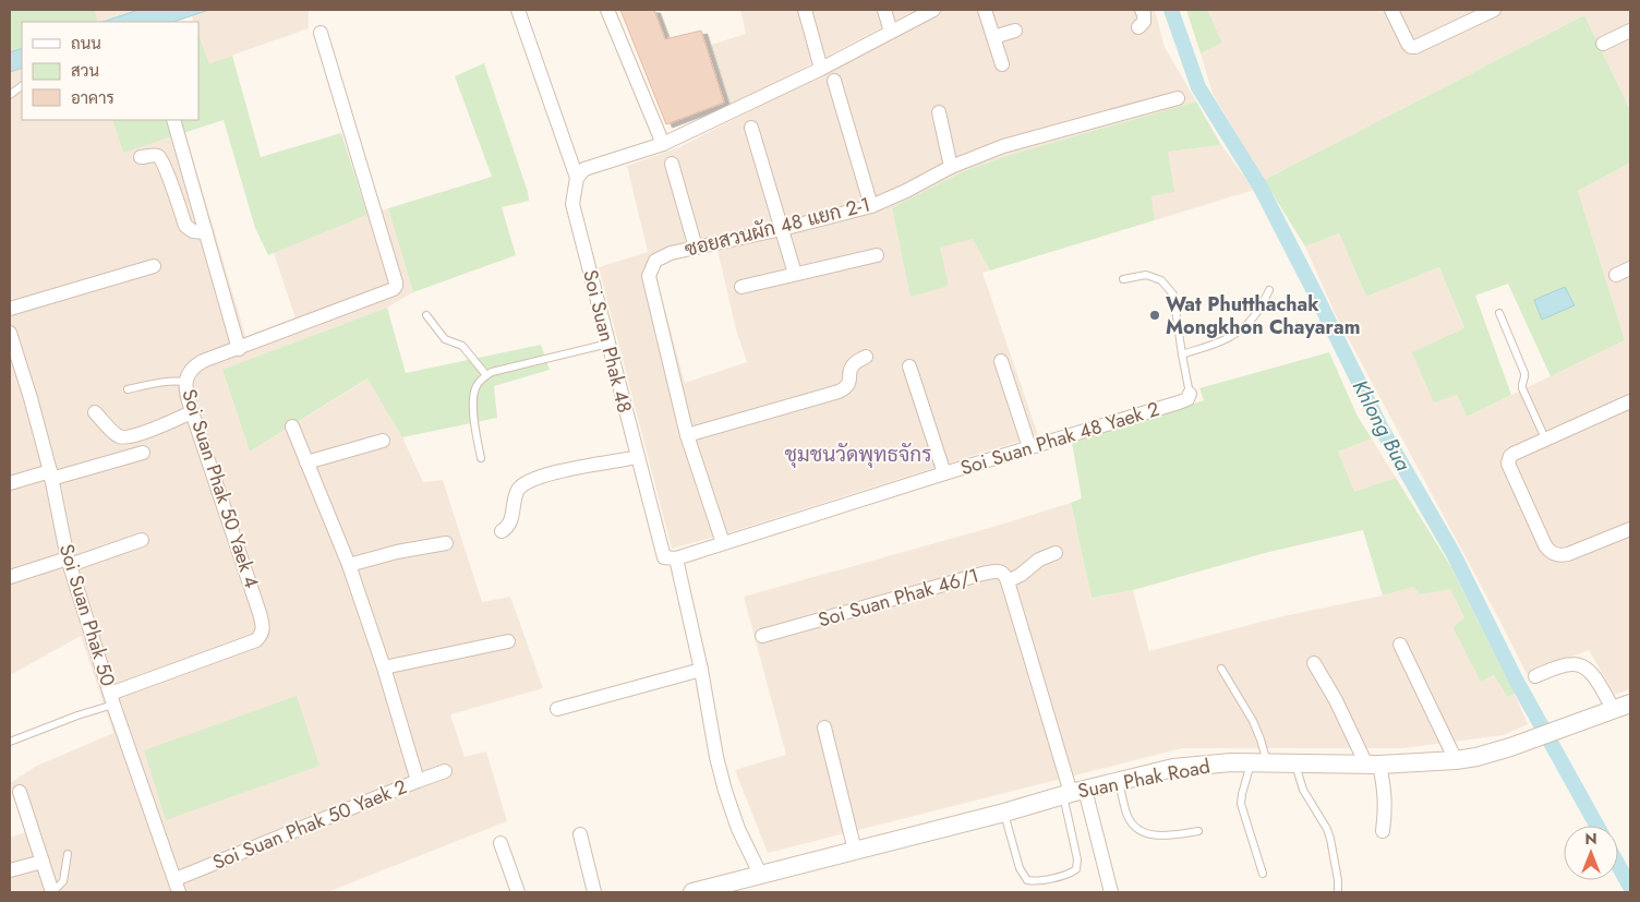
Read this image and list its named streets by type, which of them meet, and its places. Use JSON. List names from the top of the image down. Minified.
{"streets":{"street":["ซอยสวนผัก 48 แยก 2-1","Soi Suan Phak 48","Soi Suan Phak 48 Yaek 2","Soi Suan Phak 50 Yaek 4","Soi Suan Phak 46/1","Soi Suan Phak 50","Suan Phak Road","Soi Suan Phak 50 Yaek 2"]},"crossings":[["ซอยสวนผัก 48 แยก 2-1","Soi Suan Phak 48 Yaek 2"],["Soi Suan Phak 48","Soi Suan Phak 48 Yaek 2"],["Soi Suan Phak 50 Yaek 4","Soi Suan Phak 50"],["Soi Suan Phak 46/1","Suan Phak Road"],["Soi Suan Phak 50","Soi Suan Phak 50 Yaek 2"]],"districts":["ชุมชนวัดพุทธจักร"],"water":["Khlong Bua"],"places":["Wat Phutthachak Mongkhon Chayaram"],"legend":["ถนน","สวน","อาคาร"],"north":"top"}
